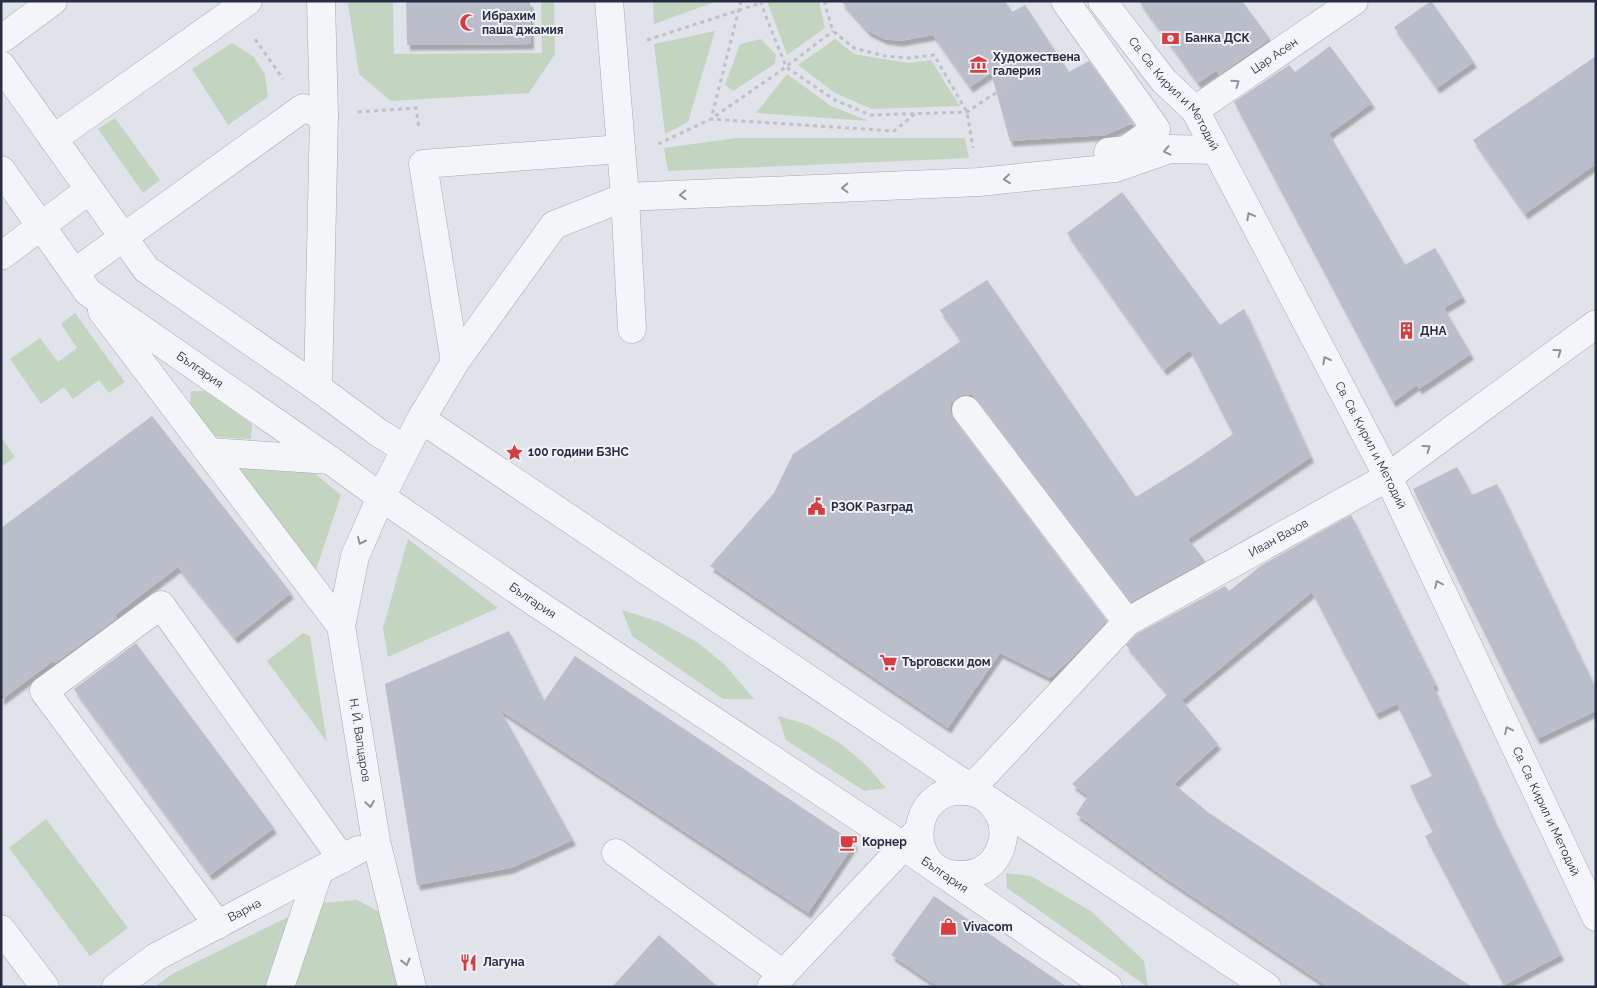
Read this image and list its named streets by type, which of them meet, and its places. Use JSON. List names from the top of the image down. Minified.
{"streets":{"street":["Цар Асен","Св. Св. Кирил и Методий","България","Иван Вазов","Н. Й. Вапцаров","Варна"]},"crossings":[["Цар Асен","Св. Св. Кирил и Методий"],["Св. Св. Кирил и Методий","Иван Вазов"],["Св. Св. Кирил и Методий","Н. Й. Вапцаров"],["България","Иван Вазов"],["България","Н. Й. Вапцаров"],["Н. Й. Вапцаров","Варна"]],"one_way":["Цар Асен","Св. Св. Кирил и Методий"],"places":{"mosque":["Ибрахим паша джамия"],"bank":["Банка ДСК"],"museum":["Художествена галерия"],"building":["ДНА"],"place":["100 години БЗНС"],"public building":["РЗОК Разград"],"supermarket":["Търговски дом"],"cafe":["Корнер"],"shop":["Vivacom"],"restaurant":["Лагуна"]}}
